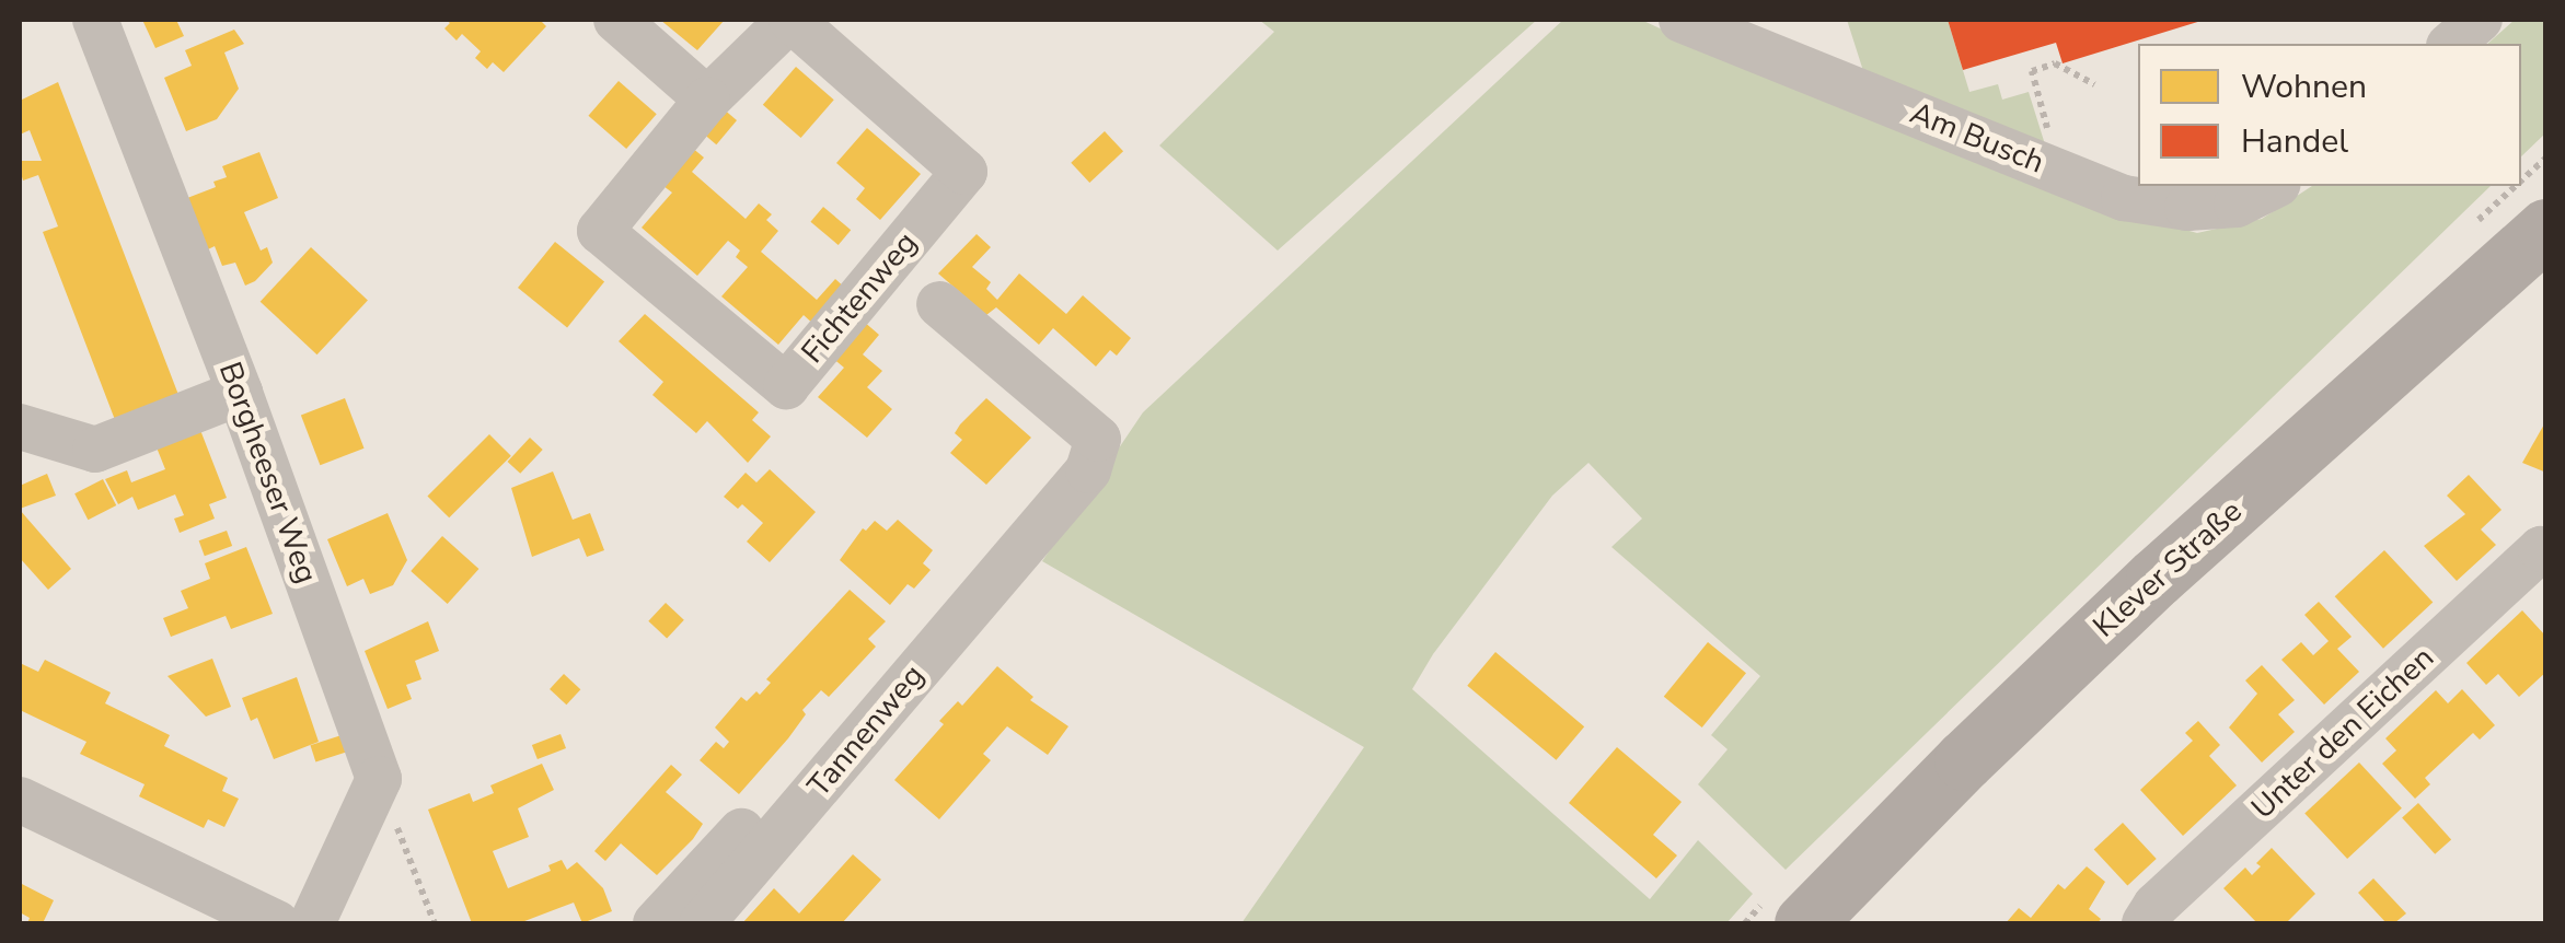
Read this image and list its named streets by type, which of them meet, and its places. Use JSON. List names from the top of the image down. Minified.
{"streets":{"main road":["Klever Straße"],"street":["Am Busch","Fichtenweg","Borgheeser Weg","Tannenweg","Unter den Eichen"]},"legend":["Wohnen","Handel"]}
